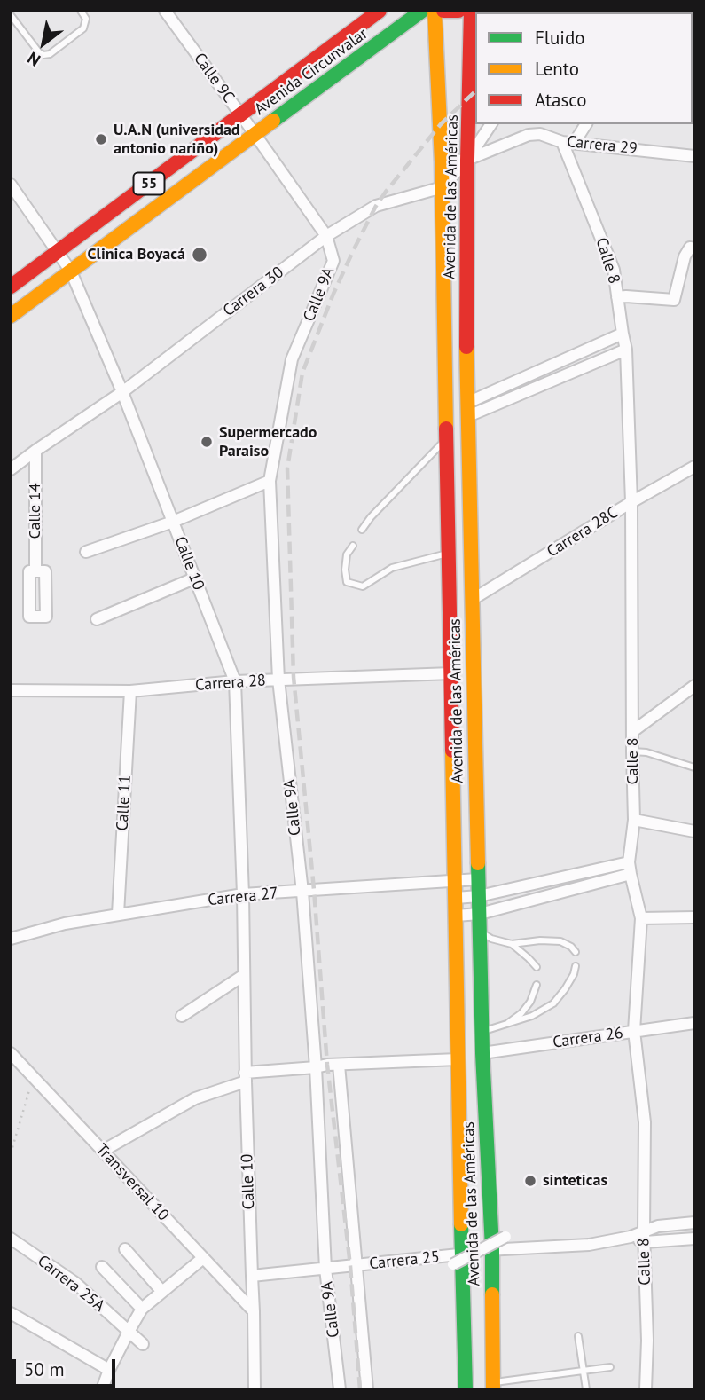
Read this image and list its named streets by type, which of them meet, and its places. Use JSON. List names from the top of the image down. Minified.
{"streets":{"main road":["Avenida Circunvalar","55","Avenida de las Américas"],"street":["Calle 9C","Carrera 29","Calle 8","Carrera 30","Calle 9A","Calle 14","Carrera 28C","Calle 10","Carrera 28","Calle 11","Carrera 27","Carrera 26","Transversal 10","Carrera 25","Carrera 25A"]},"crossings":[["Avenida Circunvalar","Calle 9C"],["Avenida Circunvalar","Calle 10"],["Calle 9C","Carrera 30"],["Calle 9C","Calle 9A"],["Carrera 29","Avenida de las Américas"],["Carrera 29","Calle 8"],["Avenida de las Américas","Carrera 30"],["Avenida de las Américas","Carrera 28C"],["Avenida de las Américas","Carrera 28"],["Avenida de las Américas","Carrera 27"],["Avenida de las Américas","Carrera 26"],["Avenida de las Américas","Carrera 25"],["Calle 8","Carrera 28C"],["Calle 8","Carrera 26"],["Calle 8","Carrera 25"],["Carrera 30","Calle 9A"],["Carrera 30","Calle 14"],["Carrera 30","Calle 10"],["Calle 9A","Carrera 28"],["Calle 9A","Carrera 27"],["Calle 9A","Carrera 25"],["Calle 10","Carrera 28"],["Calle 10","Carrera 27"],["Calle 10","Transversal 10"],["Calle 10","Carrera 25"],["Carrera 28","Calle 11"],["Calle 11","Carrera 27"]],"places":["U.A.N (universidad antonio nariño)","Clinica Boyacá","Supermercado Paraiso","sinteticas"],"legend":["Fluido","Lento","Atasco"],"scale_bar":"50 m","north":"bottom left"}
